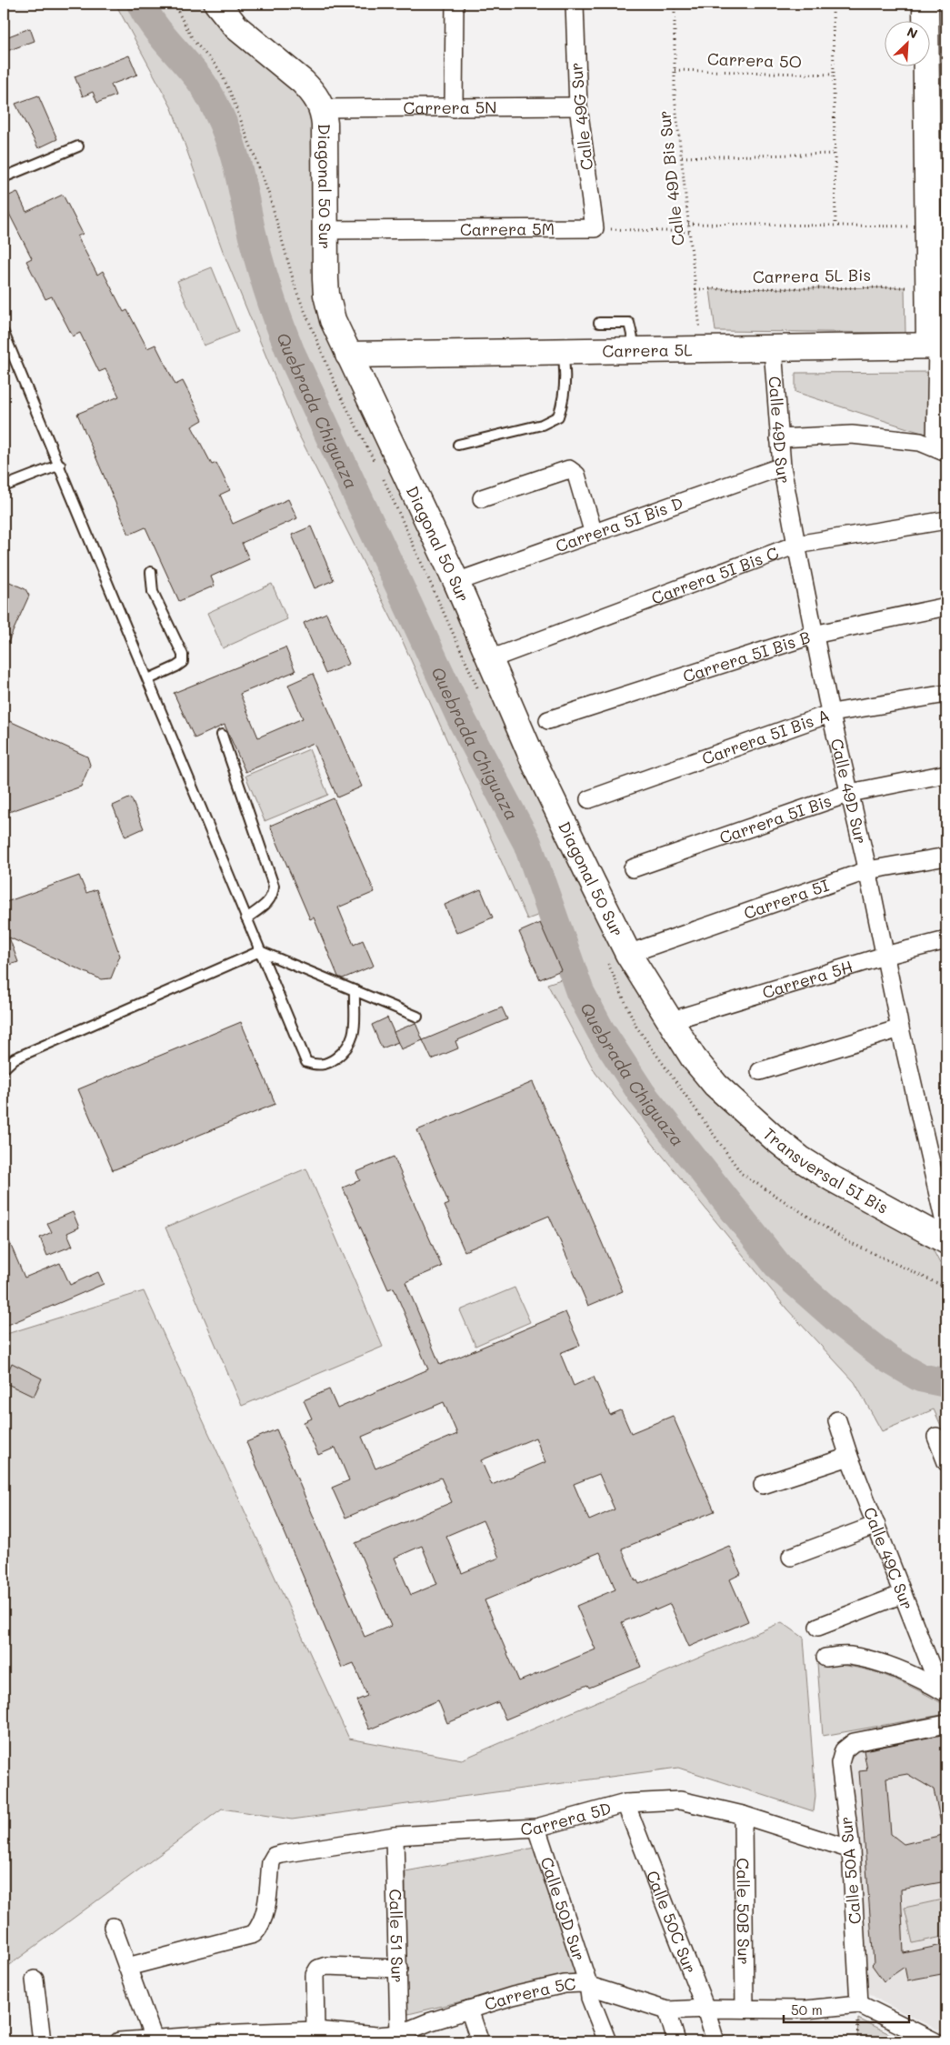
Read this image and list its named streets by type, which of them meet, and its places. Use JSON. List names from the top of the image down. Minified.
{"streets":{"street":["Carrera 5N","Calle 49G Sur","Diagonal 50 Sur","Carrera 5M","Carrera 5L","Calle 49D Sur","Carrera 5I Bis D","Carrera 5I Bis C","Carrera 5I Bis B","Carrera 5I Bis A","Carrera 5I Bis","Carrera 5I","Carrera 5H","Transversal 5I Bis","Calle 49C Sur","Carrera 5D","Calle 50A Sur","Calle 50D Sur","Calle 50B Sur","Calle 50C Sur","Calle 51 Sur","Carrera 5C"],"path":["Carrera 5O","Calle 49D Bis Sur","Carrera 5L Bis"]},"crossings":[["Carrera 5O","Calle 49D Bis Sur"],["Carrera 5N","Calle 49G Sur"],["Carrera 5N","Diagonal 50 Sur"],["Calle 49G Sur","Carrera 5M"],["Calle 49D Bis Sur","Carrera 5L Bis"],["Calle 49D Bis Sur","Carrera 5L"],["Diagonal 50 Sur","Carrera 5M"],["Diagonal 50 Sur","Carrera 5L"],["Diagonal 50 Sur","Carrera 5I Bis D"],["Diagonal 50 Sur","Carrera 5I Bis C"],["Diagonal 50 Sur","Carrera 5I"],["Diagonal 50 Sur","Carrera 5H"],["Diagonal 50 Sur","Transversal 5I Bis"],["Carrera 5L","Calle 49D Sur"],["Calle 49D Sur","Carrera 5I Bis D"],["Calle 49D Sur","Carrera 5I Bis C"],["Calle 49D Sur","Carrera 5I Bis B"],["Calle 49D Sur","Carrera 5I Bis A"],["Calle 49D Sur","Carrera 5I Bis"],["Calle 49D Sur","Carrera 5I"],["Calle 49D Sur","Carrera 5H"],["Carrera 5D","Calle 50A Sur"],["Carrera 5D","Calle 50D Sur"],["Carrera 5D","Calle 50B Sur"],["Carrera 5D","Calle 50C Sur"],["Carrera 5D","Calle 51 Sur"],["Calle 50A Sur","Carrera 5C"],["Calle 50D Sur","Carrera 5C"],["Calle 50B Sur","Carrera 5C"],["Calle 50C Sur","Carrera 5C"],["Calle 51 Sur","Carrera 5C"]],"water":["Quebrada Chiguaza"],"scale_bar":"50 m","north":"top right"}
